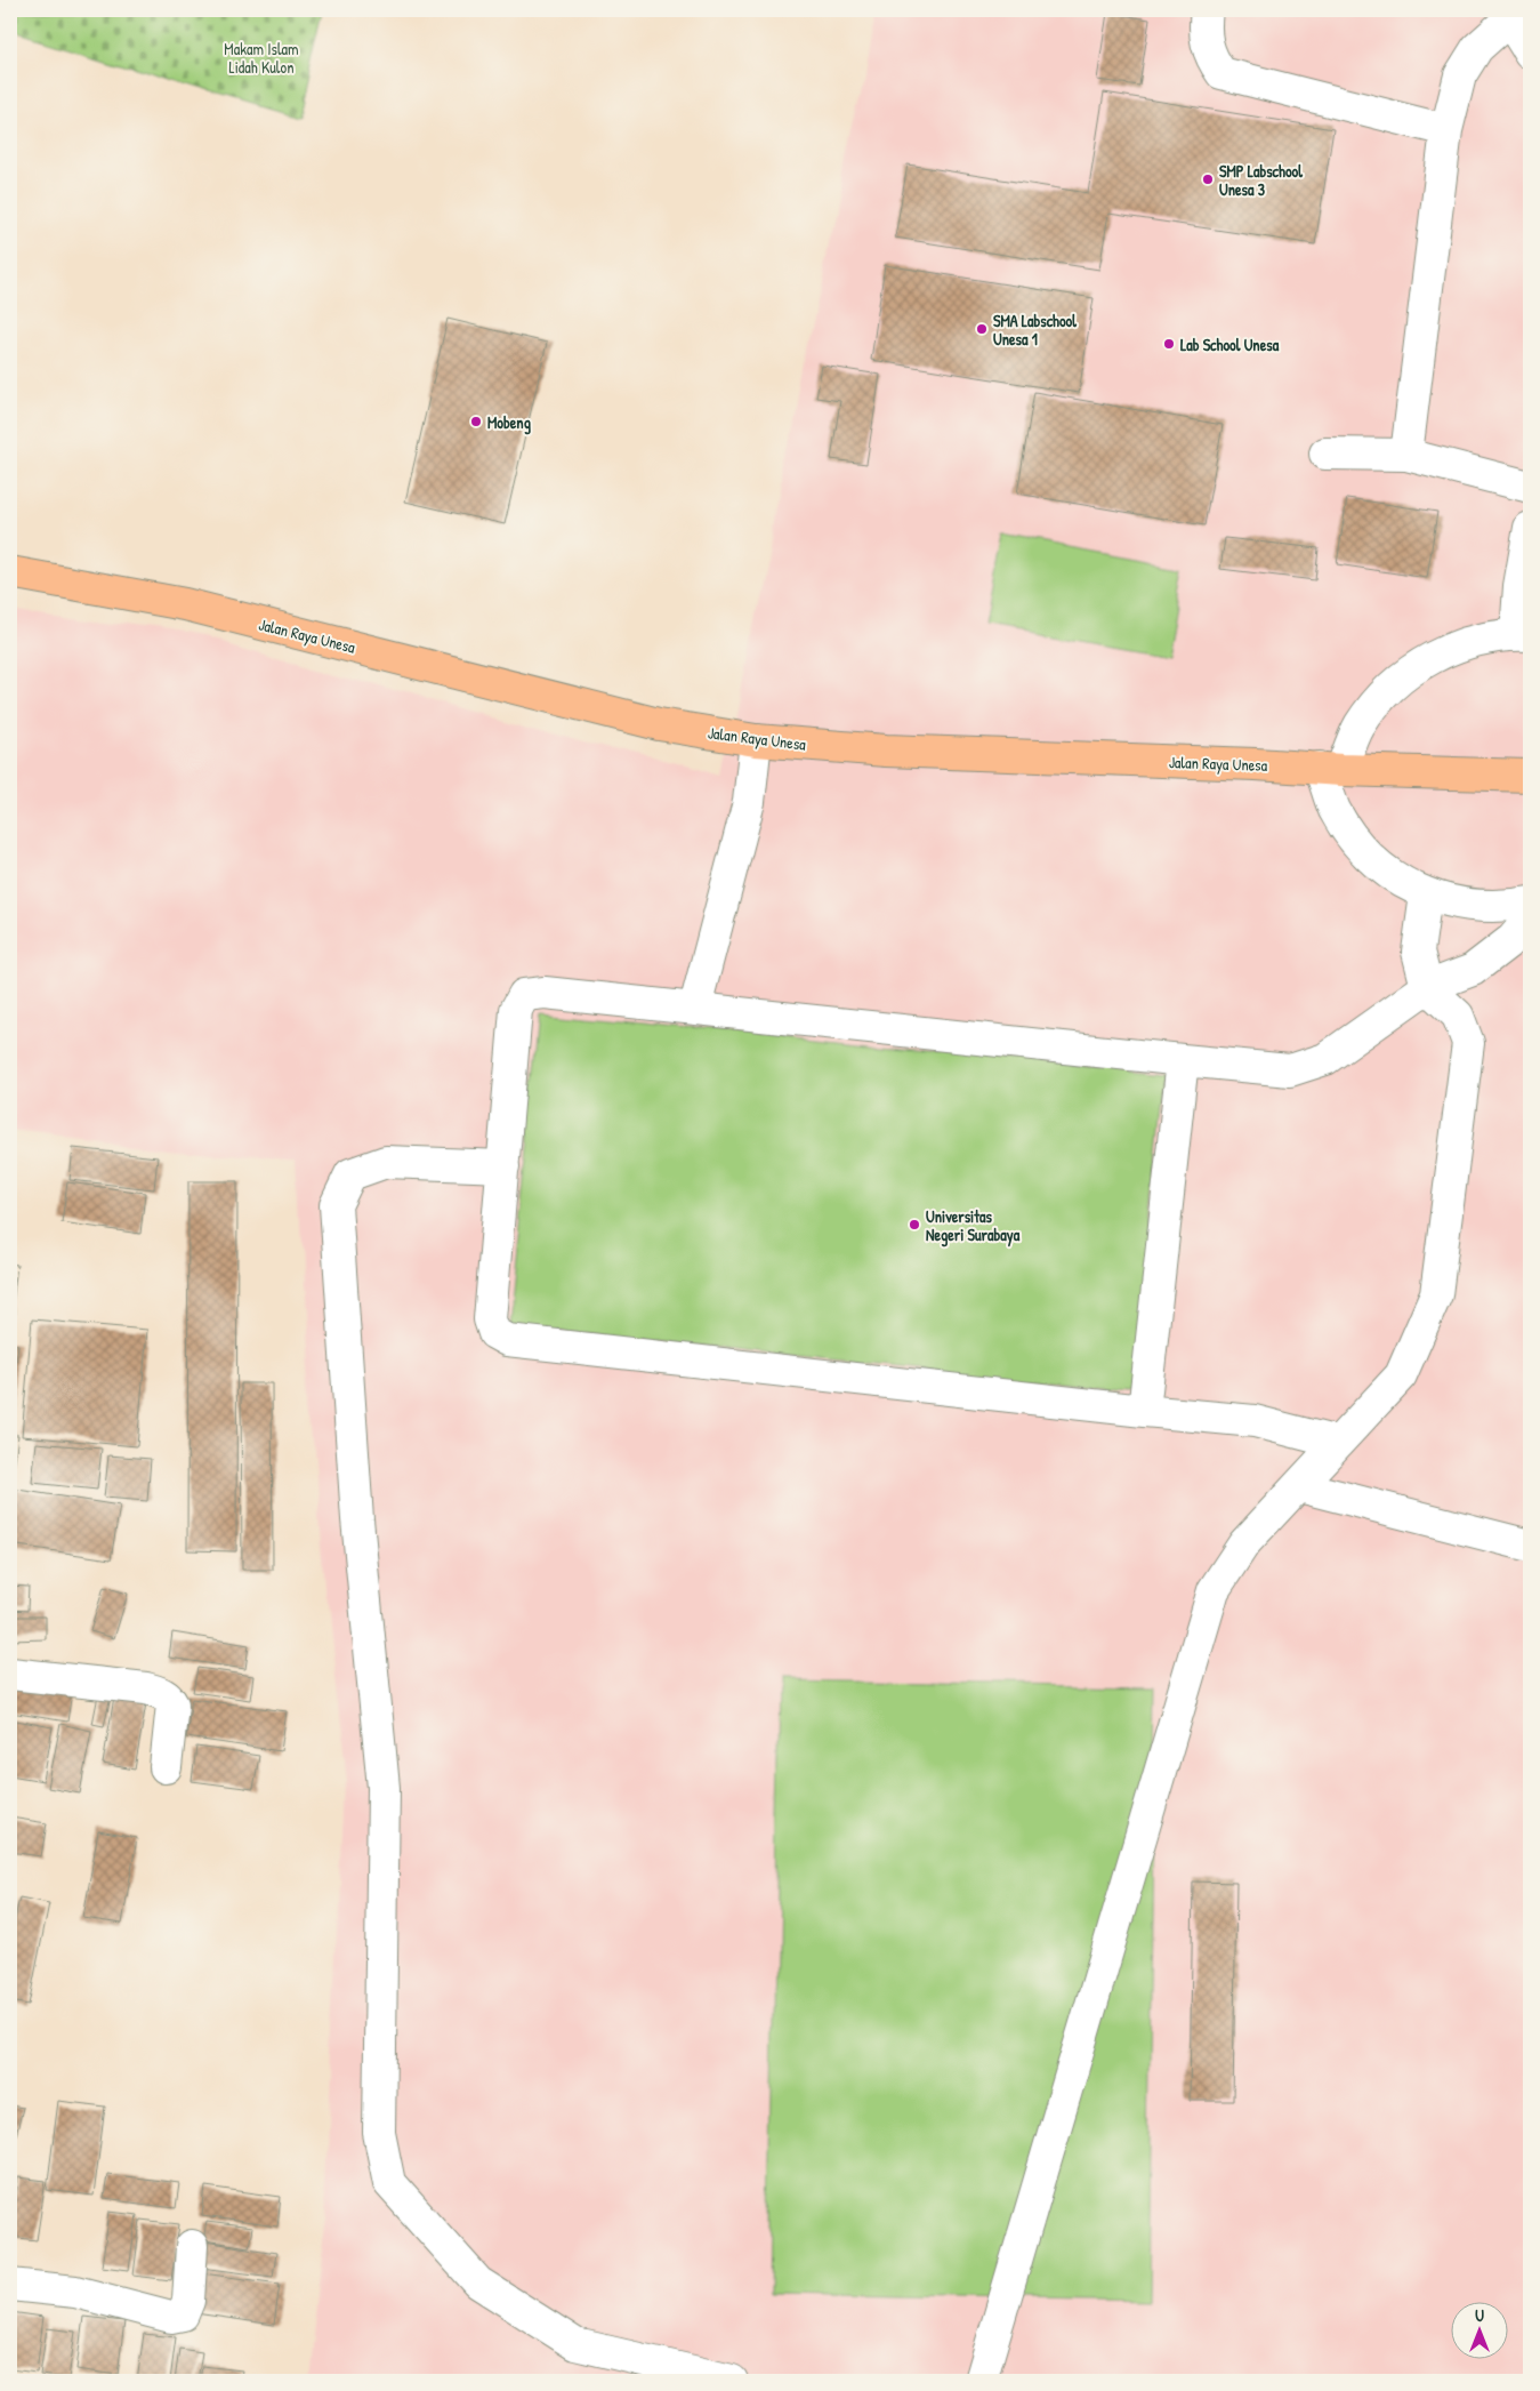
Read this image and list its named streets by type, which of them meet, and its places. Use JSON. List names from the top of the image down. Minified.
{"streets":{"main road":["Jalan Raya Unesa"]},"parks":["Makam Islam Lidah Kulon"],"places":["SMP Labschool Unesa 3","SMA Labschool Unesa 1","Lab School Unesa","Mobeng","Universitas Negeri Surabaya"],"north":"top"}
